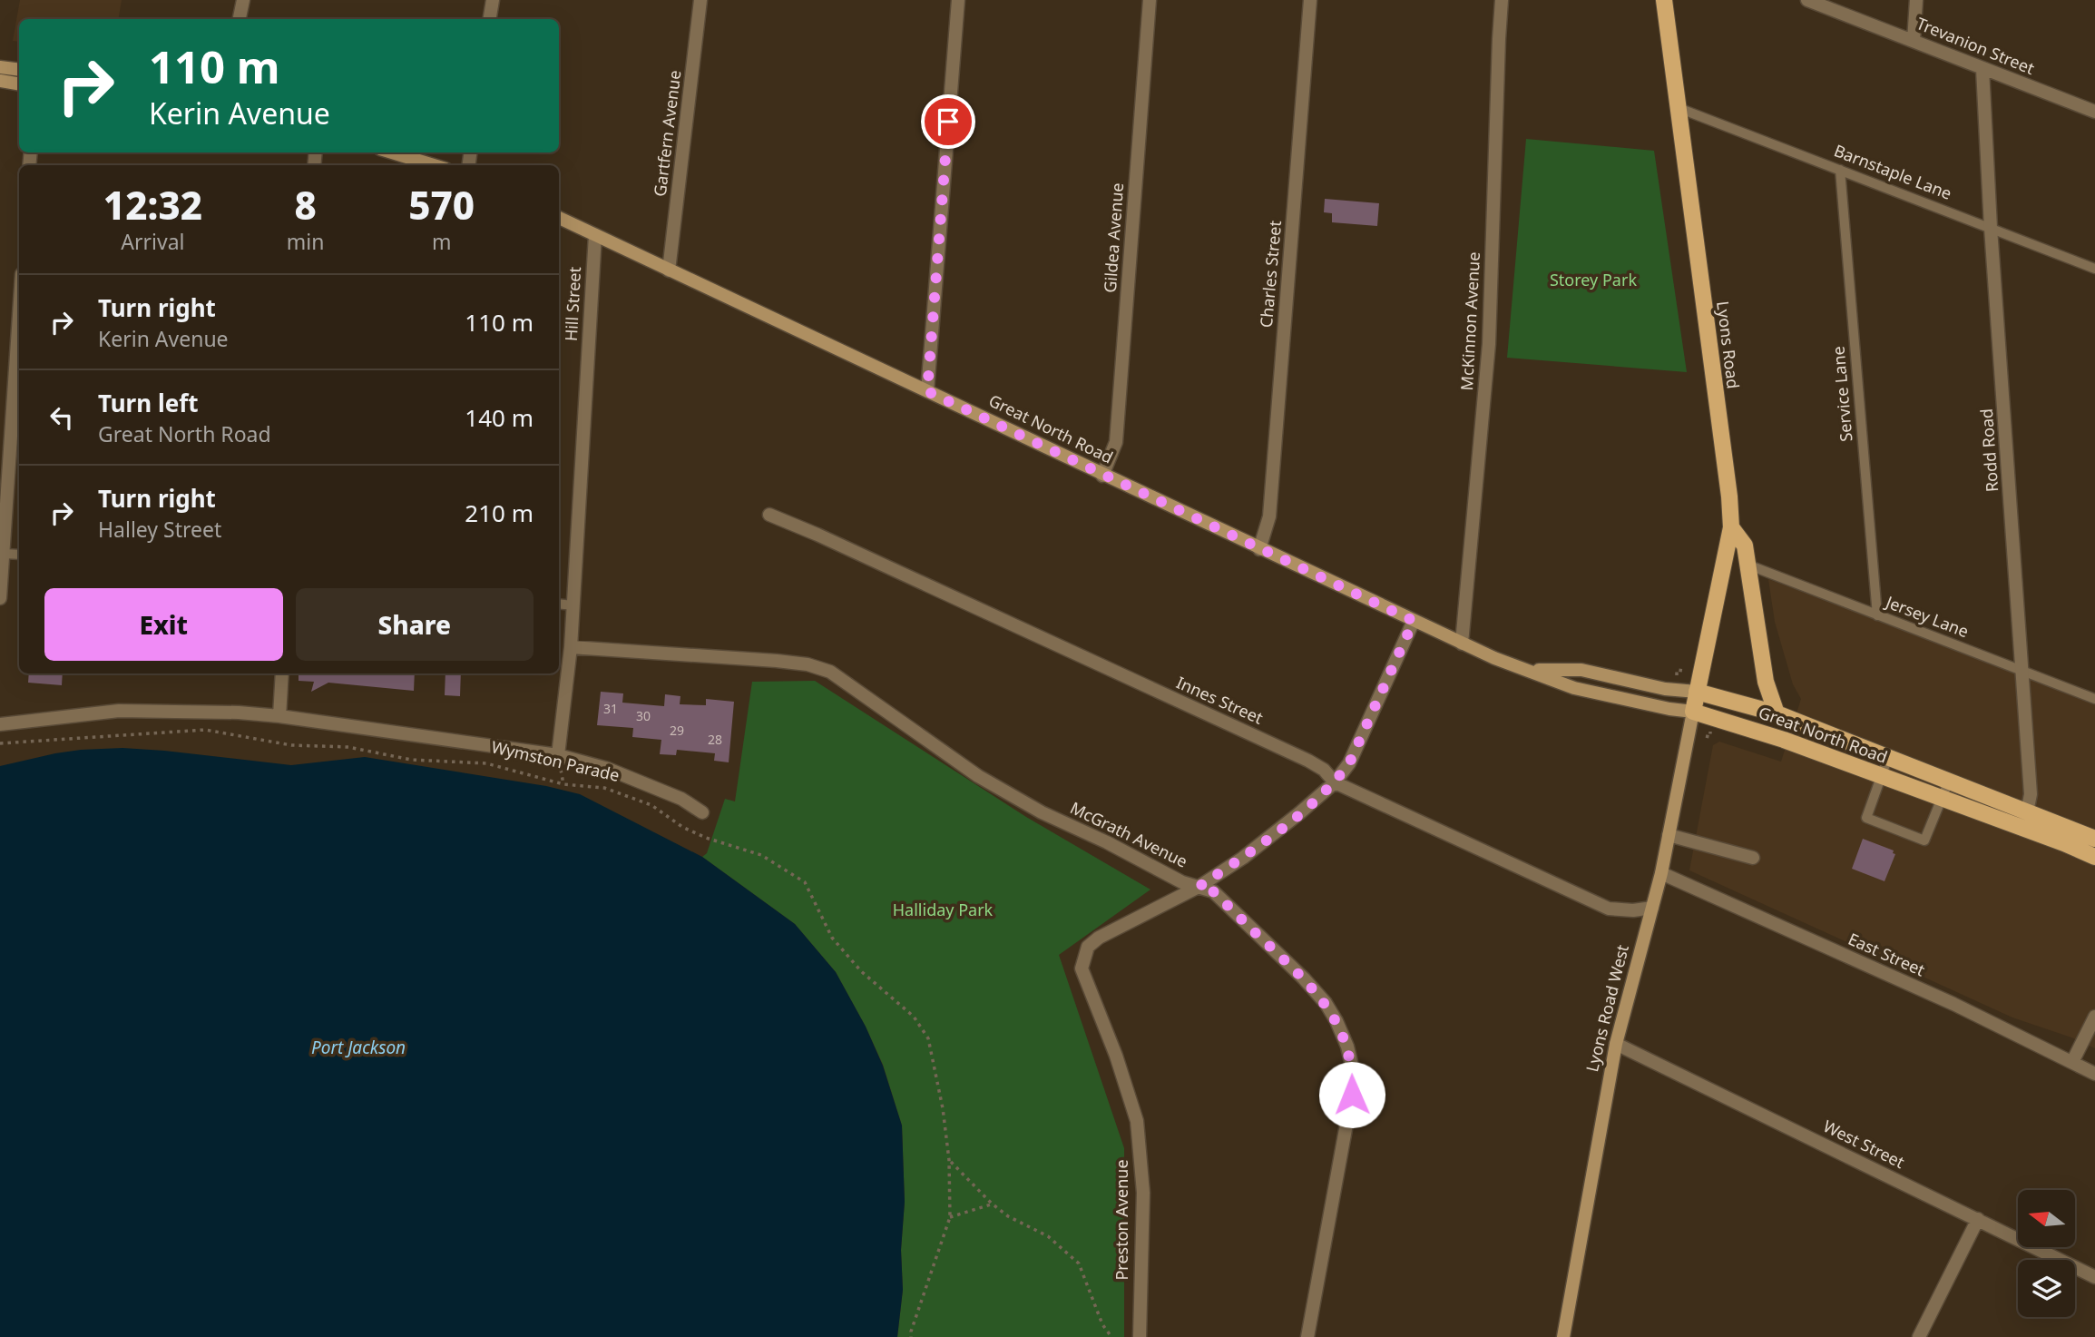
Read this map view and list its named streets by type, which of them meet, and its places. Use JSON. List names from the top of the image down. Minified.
{"streets":{"main road":["Lyons Road","Great North Road","Lyons Road West"],"street":["Trevanion Street","Gartfern Avenue","Gildea Avenue","Charles Street","Hill Street","McKinnon Avenue","Rodd Road","Innes Street","Wymston Parade","McGrath Avenue","East Street","West Street","Preston Avenue"],"lane":["Barnstaple Lane","Service Lane","Jersey Lane"]},"crossings":[["Trevanion Street","Rodd Road"],["Gartfern Avenue","Great North Road"],["Barnstaple Lane","Lyons Road"],["Barnstaple Lane","Service Lane"],["Barnstaple Lane","Rodd Road"],["Gildea Avenue","Great North Road"],["Charles Street","Great North Road"],["Hill Street","Great North Road"],["Hill Street","Wymston Parade"],["Hill Street","McGrath Avenue"],["McKinnon Avenue","Great North Road"],["Lyons Road","Great North Road"],["Lyons Road","Lyons Road West"],["Service Lane","Jersey Lane"],["Great North Road","Rodd Road"],["Great North Road","Lyons Road West"],["Rodd Road","Jersey Lane"],["Innes Street","Lyons Road West"],["McGrath Avenue","Preston Avenue"],["East Street","Lyons Road West"],["Lyons Road West","West Street"]],"water":["Port Jackson"],"parks":["Storey Park","Halliday Park"],"house_numbers":["31","30","29","28"],"north":"left","page":{"turn":["110 m","Kerin Avenue"],"eta":["12:32","Arrival","8","min","570","m"],"list":[{"name":"Turn right","note":"Kerin Avenue","value":"110 m"},{"name":"Turn left","note":"Great North Road","value":"140 m"},{"name":"Turn right","note":"Halley Street","value":"210 m"}],"buttons":["Exit","Share"]}}
